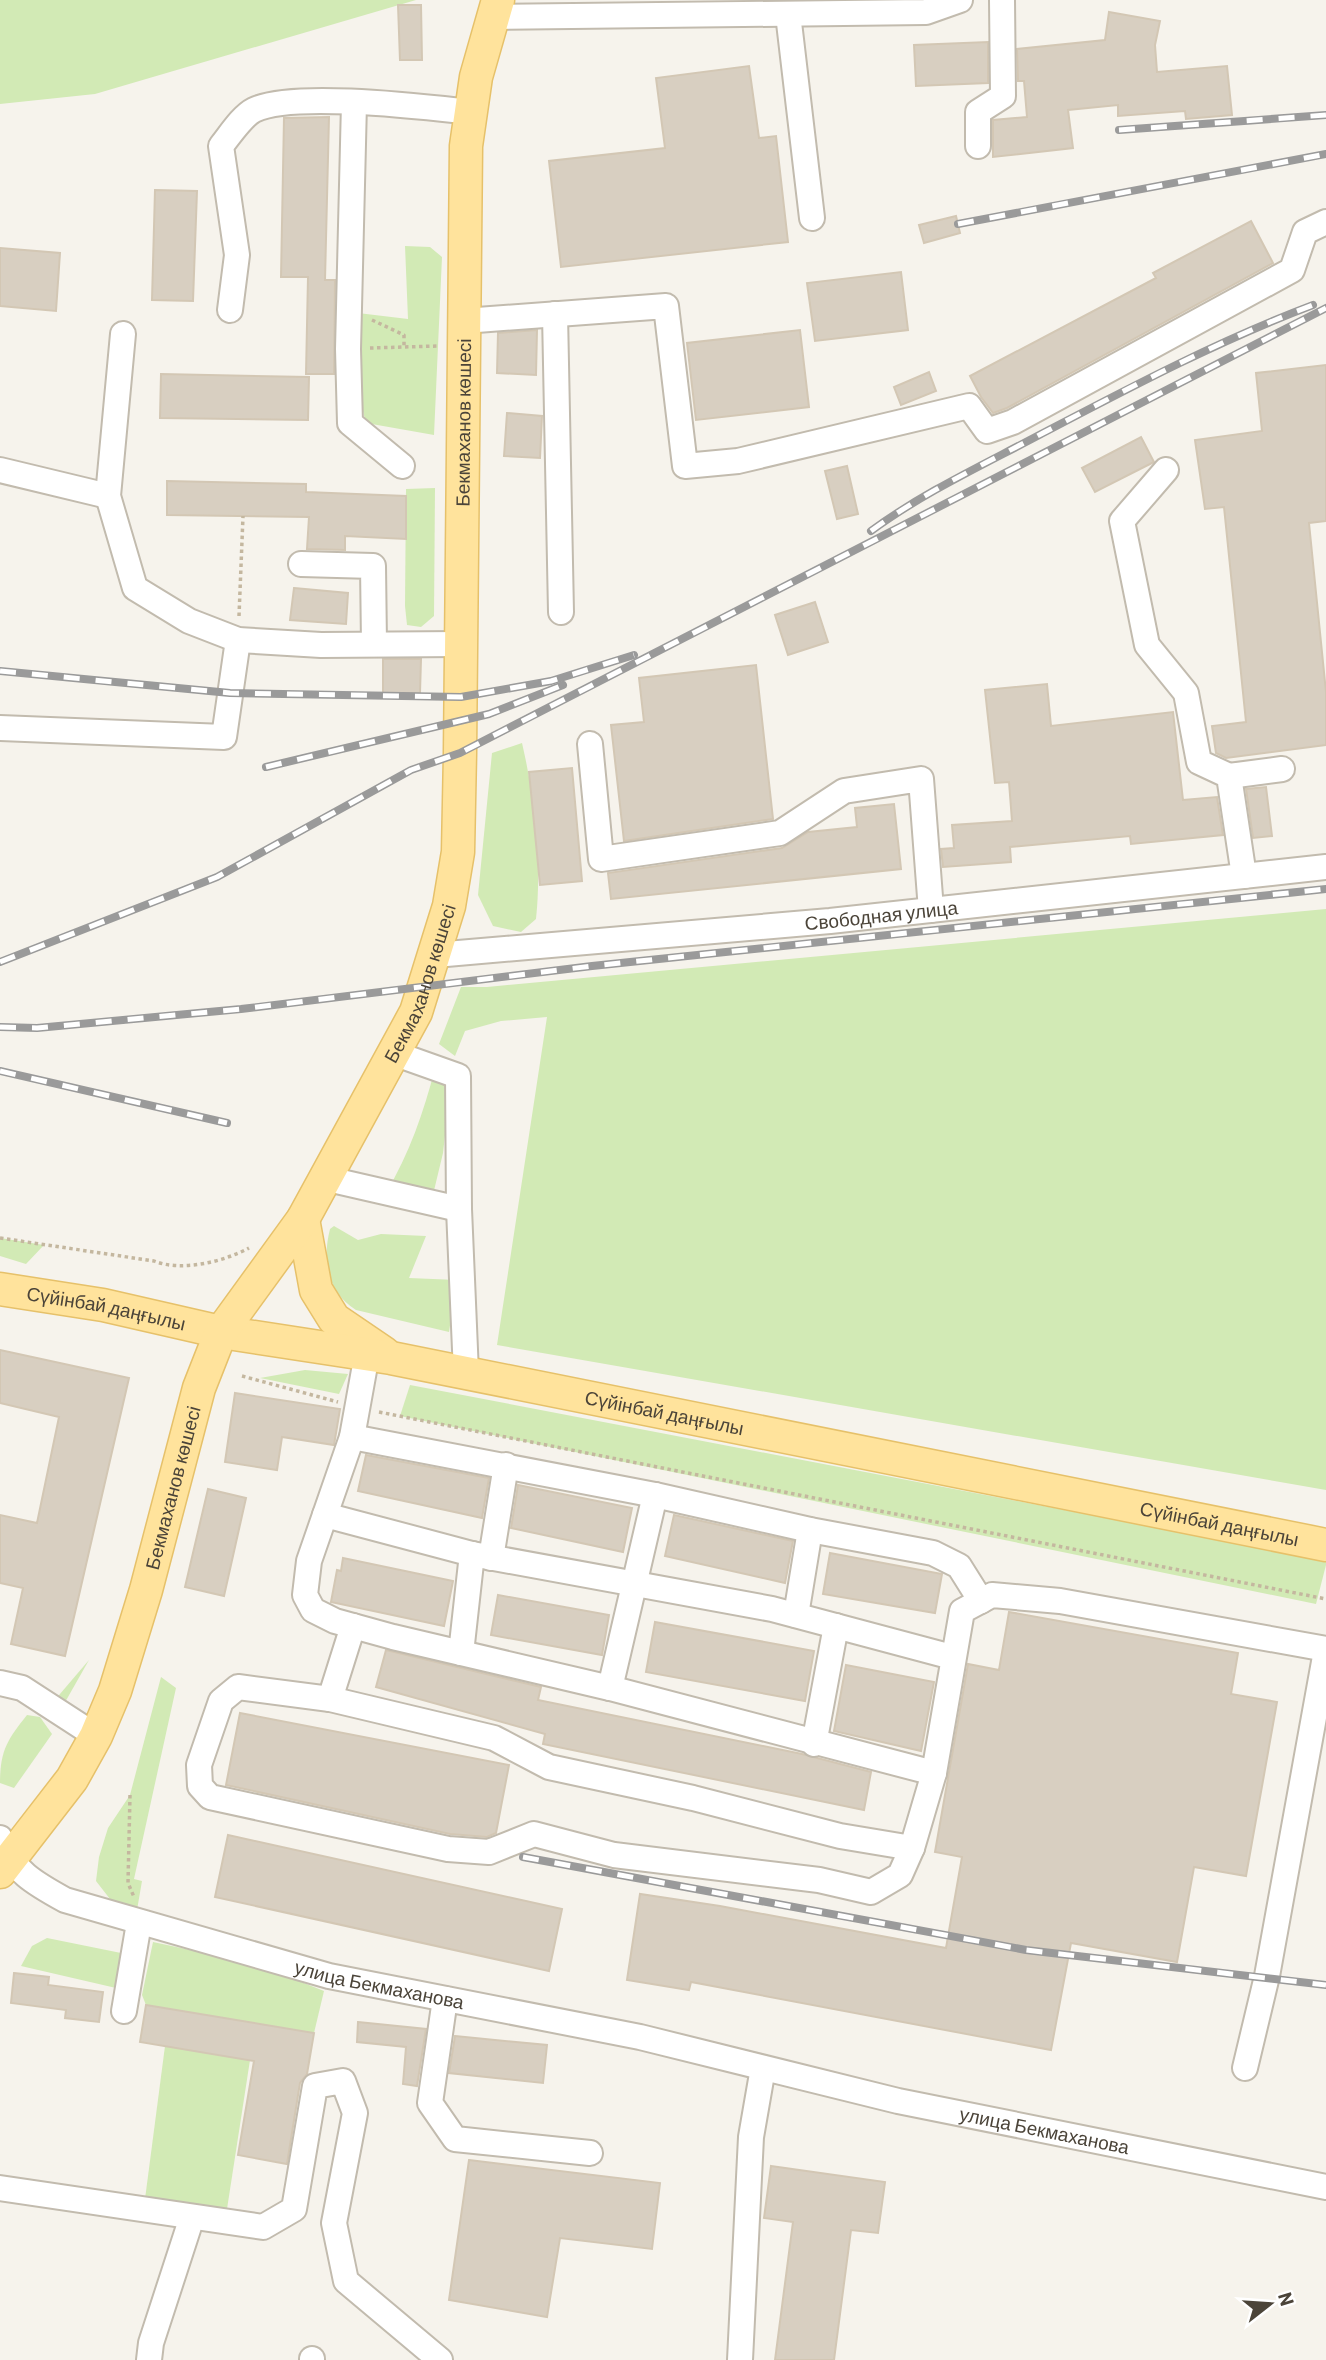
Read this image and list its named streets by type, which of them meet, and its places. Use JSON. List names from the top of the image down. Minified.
{"streets":{"main road":["Бекмаханов көшесі","Сүйінбай даңғылы"],"street":["Свободная улица","улица Бекмаханова"]},"crossings":[["Бекмаханов көшесі","Свободная улица"],["Бекмаханов көшесі","Сүйінбай даңғылы"],["Бекмаханов көшесі","улица Бекмаханова"]],"north":"right"}
